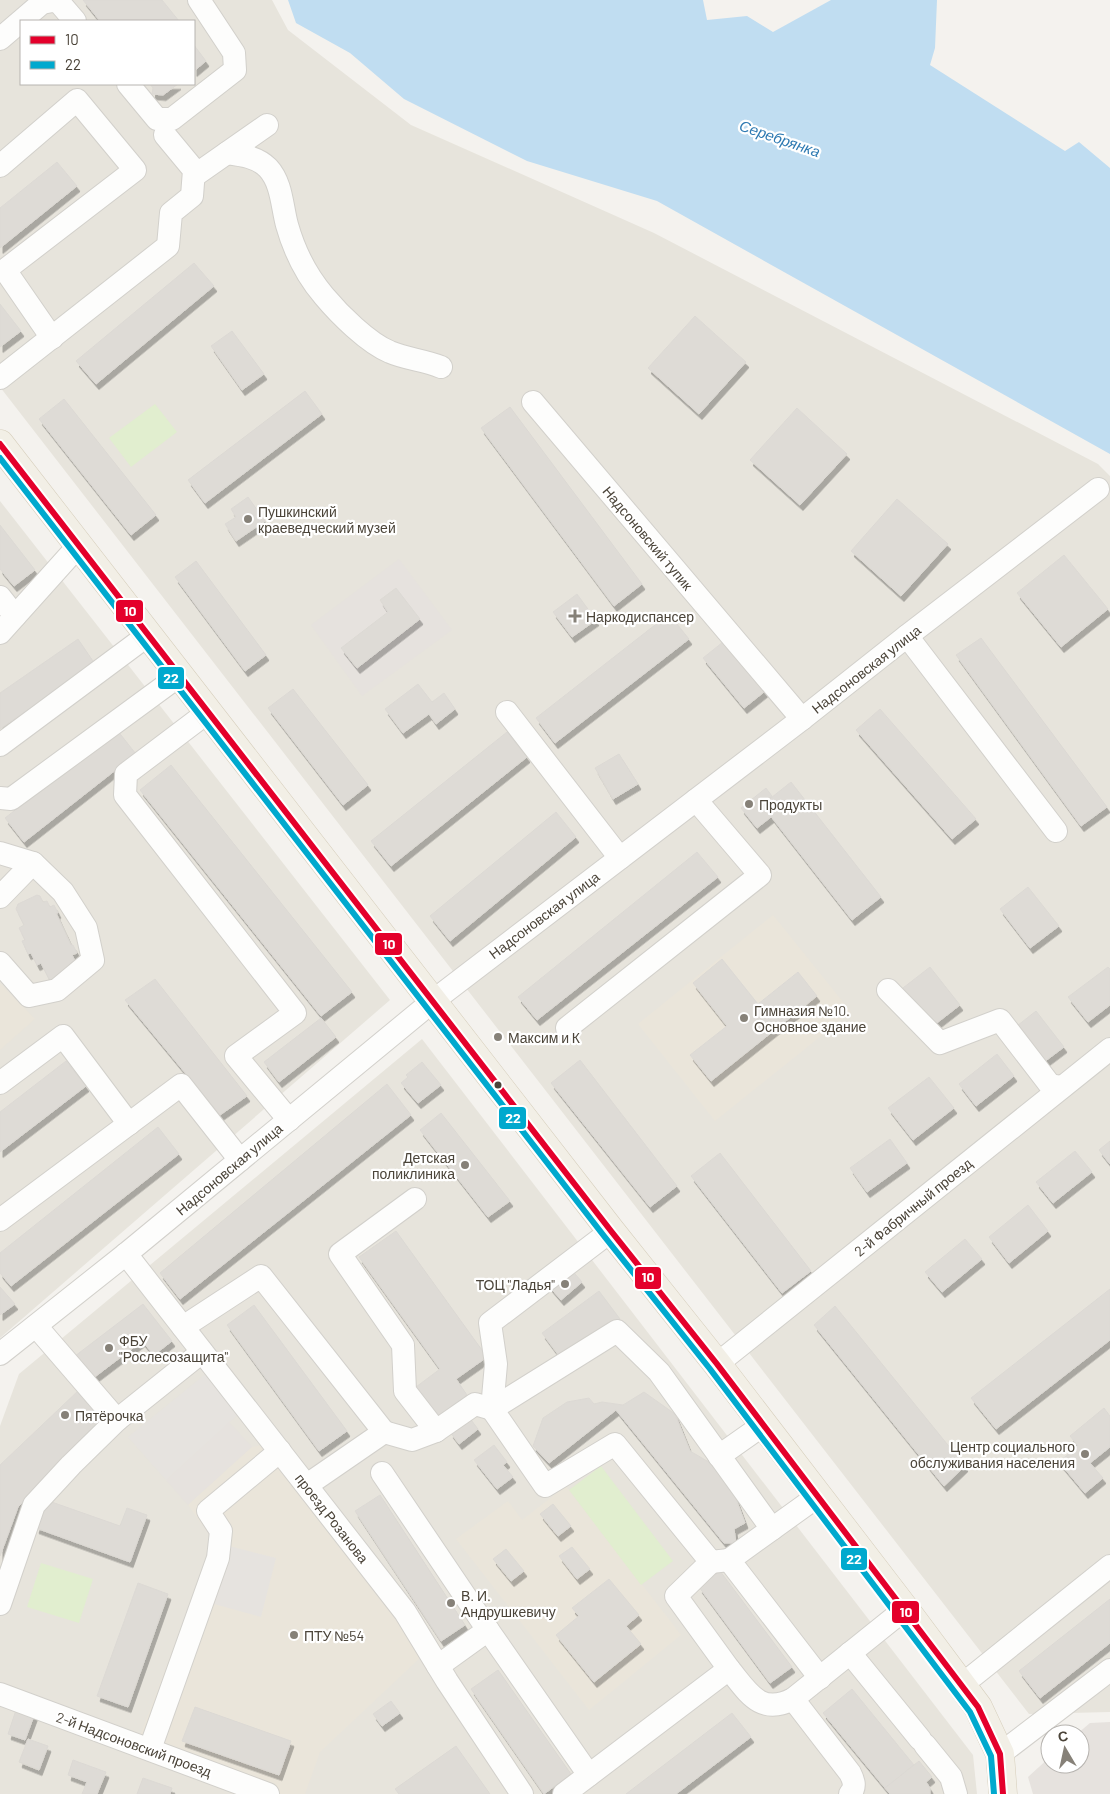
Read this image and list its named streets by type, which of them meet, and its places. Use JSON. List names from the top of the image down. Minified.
{"streets":{"street":["Надсоновский тупик","Надсоновская улица","2-й Фабричный проезд","проезд Розанова","2-й Надсоновский проезд"]},"crossings":[["Надсоновский тупик","Надсоновская улица"],["Надсоновская улица","проезд Розанова"]],"water":["Серебрянка"],"places":{"other":["Пушкинский краеведческий музей","Продукты","Гимназия №10. Основное здание","Максим и К","Детская поликлиника","ТОЦ \"Ладья\"","ФБУ \"Рослесозащита\"","Пятёрочка","Центр социального обслуживания населения","В. И. Андрушкевичу","ПТУ №54"],"health":["Наркодиспансер"]},"lines":["transit line 10","transit line 22"],"legend":["10","22"],"north":"top"}
